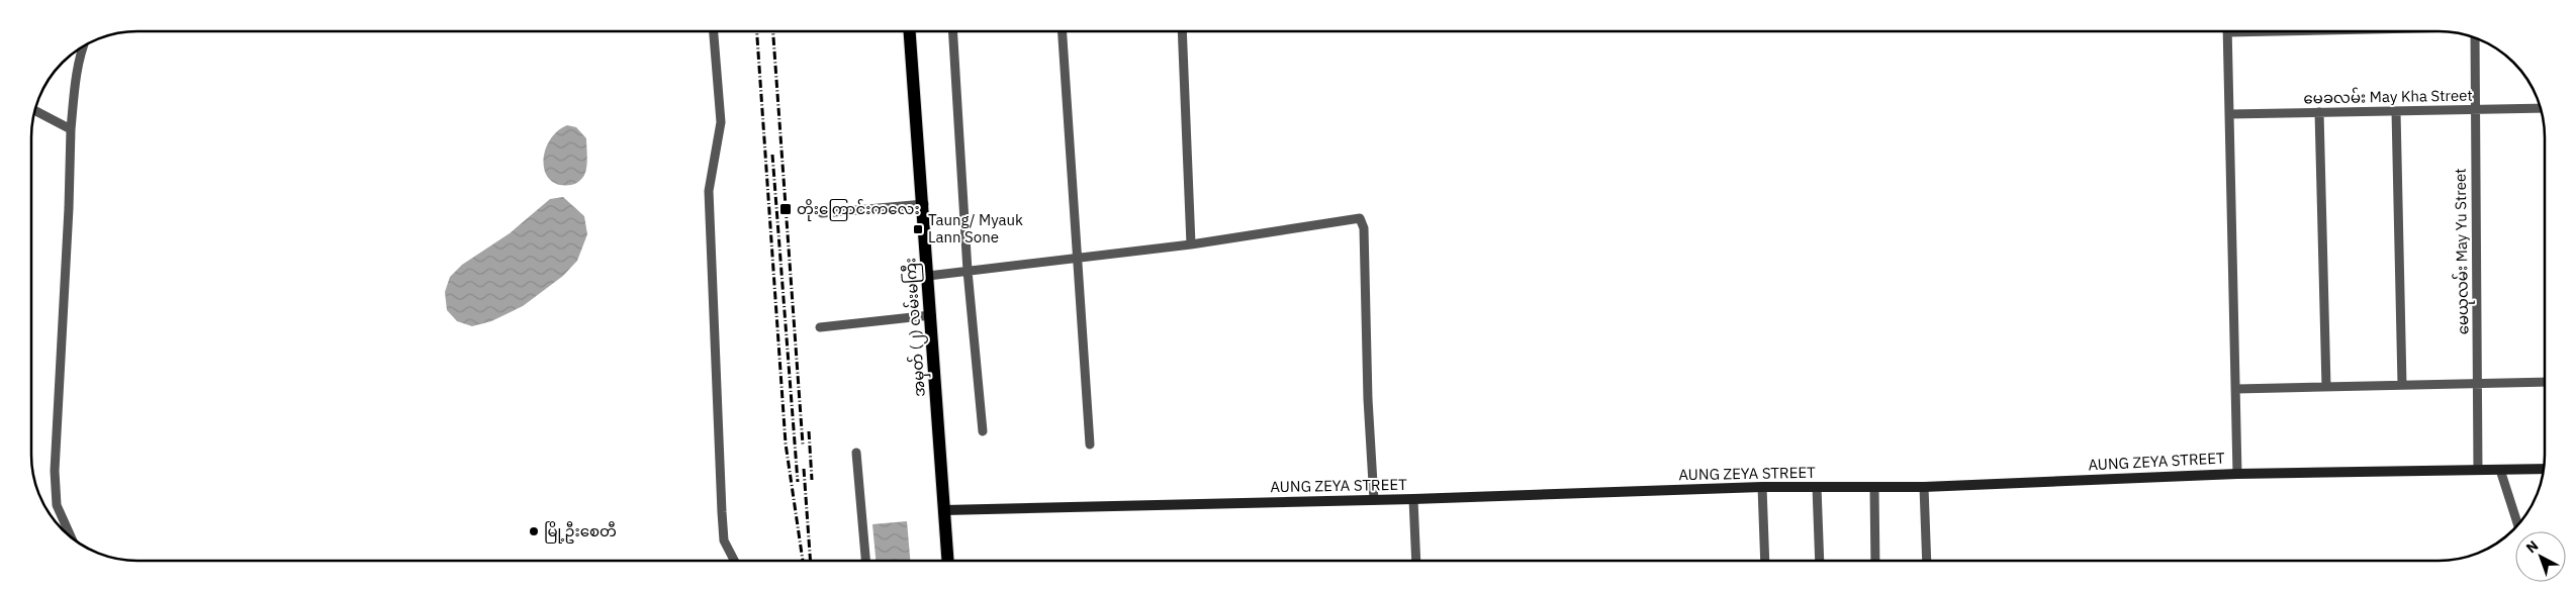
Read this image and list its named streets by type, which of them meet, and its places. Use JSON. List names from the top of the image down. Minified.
{"streets":{"main road":["အမှတ် (၂) လမ်းမကြီး"],"street":["မေခလမ်း May Kha Street","မေယုလမ်း May Yu Street","AUNG ZEYA STREET"]},"crossings":[["မေခလမ်း May Kha Street","မေယုလမ်း May Yu Street"],["မေယုလမ်း May Yu Street","AUNG ZEYA STREET"],["အမှတ် (၂) လမ်းမကြီး","AUNG ZEYA STREET"]],"places":{"transit":["တိုးကြောင်းကလေး","Taung/ Myauk Lann Sone"],"other":["မြို့ဦးစေတီ"]},"north":"top left"}
